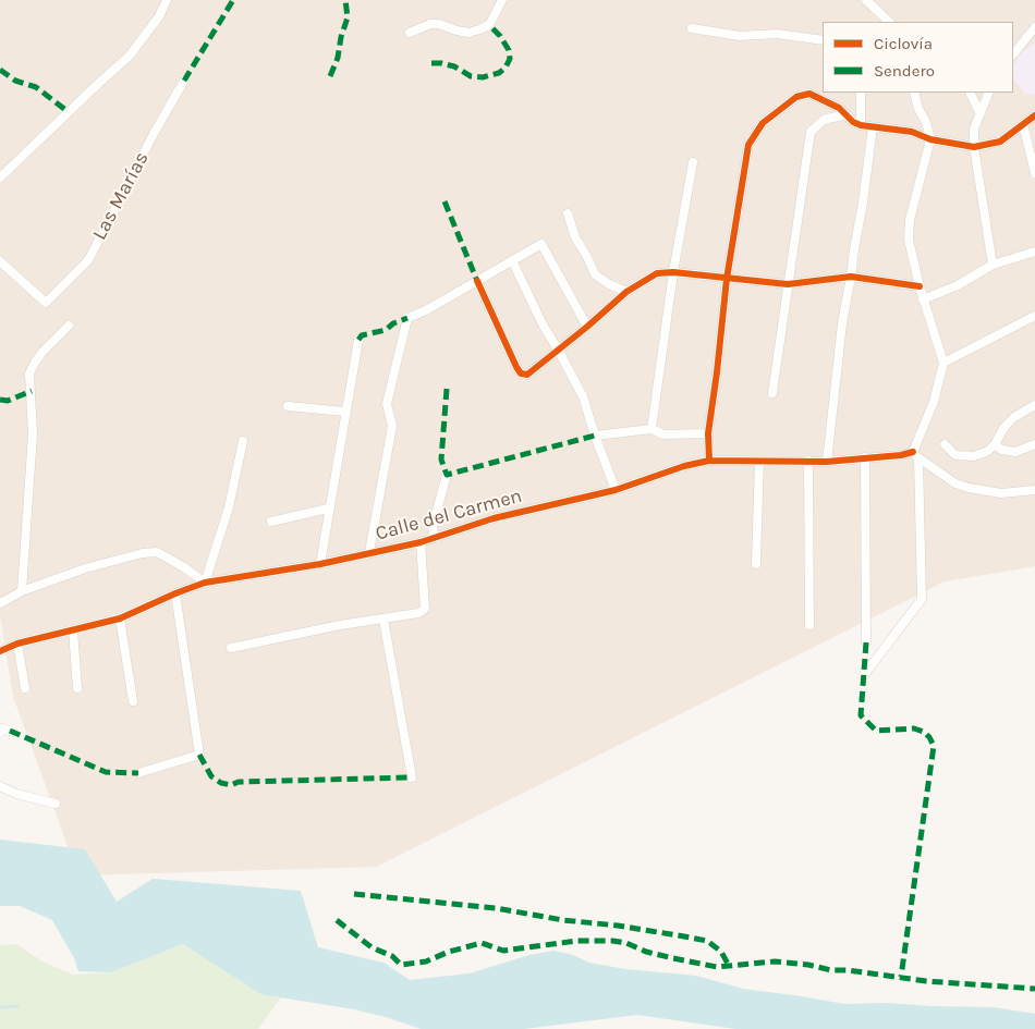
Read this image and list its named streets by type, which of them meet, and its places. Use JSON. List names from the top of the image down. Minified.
{"streets":{"street":["Las Marías","Calle del Carmen"]},"legend":["Ciclovía","Sendero"]}
